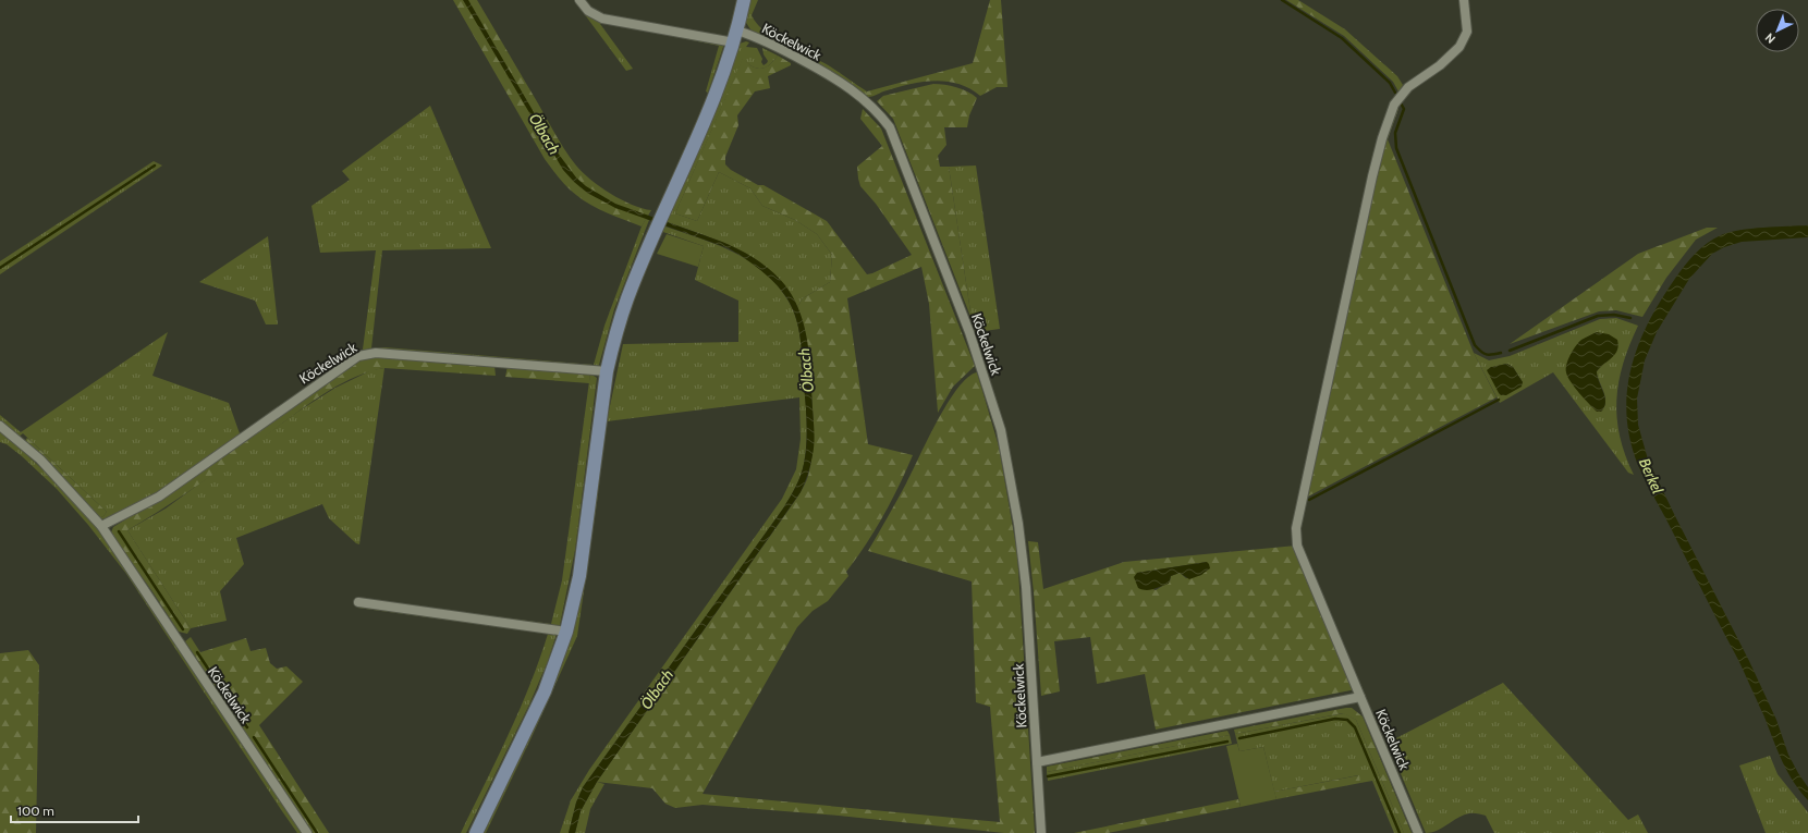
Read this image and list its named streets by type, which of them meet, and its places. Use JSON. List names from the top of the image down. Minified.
{"streets":{"street":["Köckelwick"]},"water":["Ölbach","Berkel"],"scale_bar":"100 m","north":"bottom left"}
